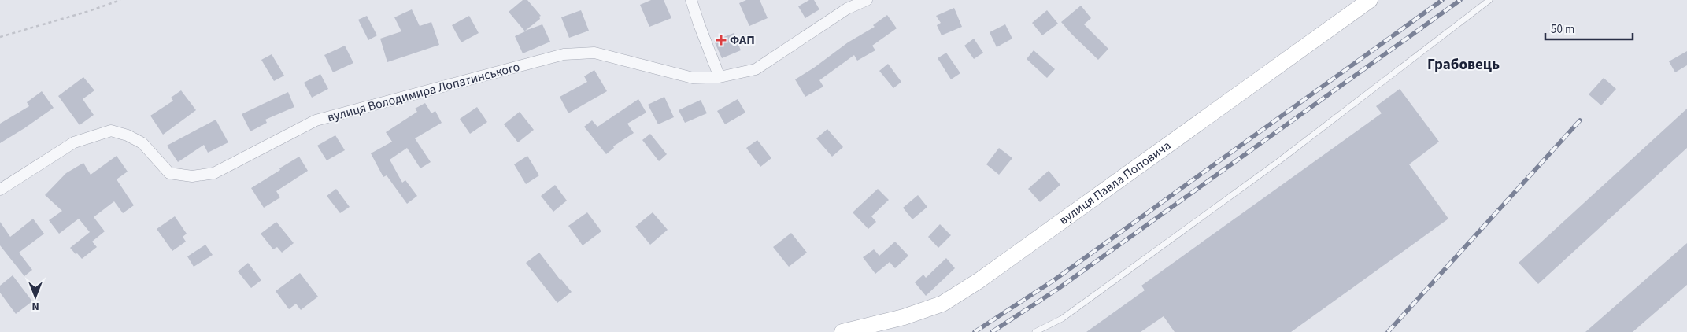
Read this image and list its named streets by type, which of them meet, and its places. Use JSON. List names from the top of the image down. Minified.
{"streets":{"street":["вулиця Володимира Лопатинського","вулиця Павла Поповича"]},"districts":["Грабовець"],"places":{"health":["ФАП"]},"scale_bar":"50 m","north":"bottom"}
